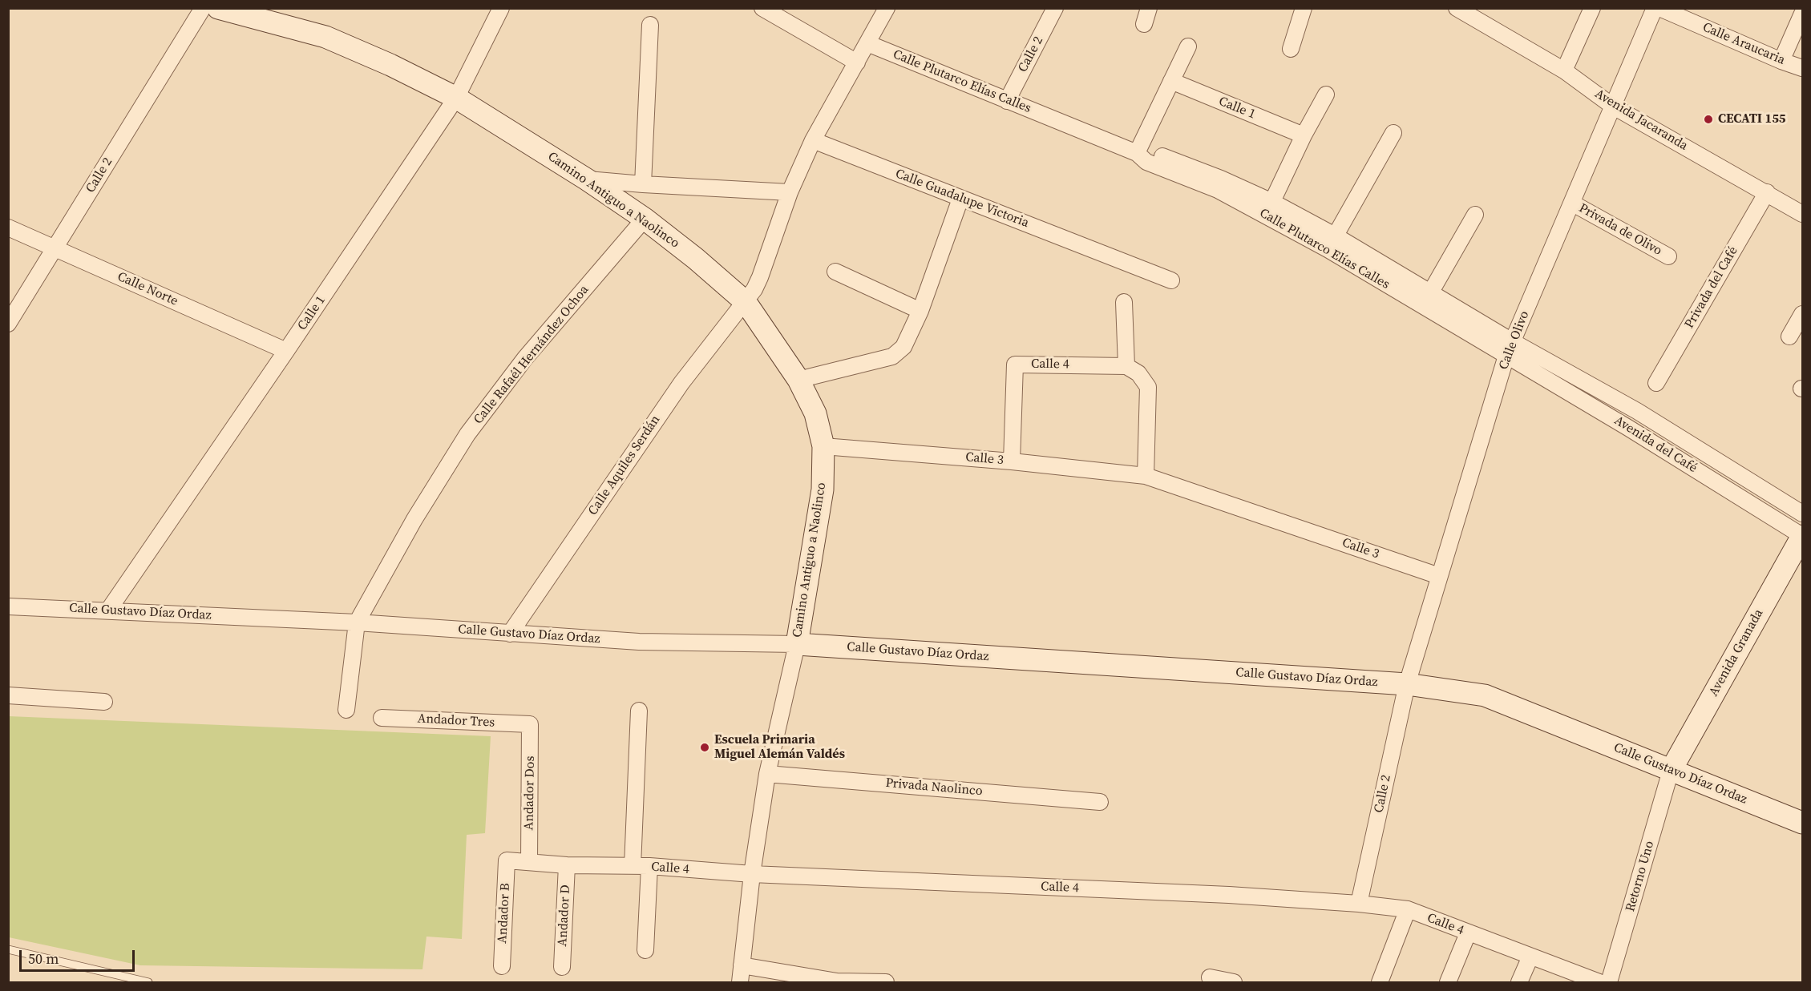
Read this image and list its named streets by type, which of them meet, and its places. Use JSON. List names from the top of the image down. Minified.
{"streets":{"main road":["Camino Antiguo a Naolinco","Calle Gustavo Díaz Ordaz","Avenida Granada"],"street":["Calle Araucaria","Calle 2","Calle Plutarco Elías Calles","Calle 1","Avenida Jacaranda","Calle Guadalupe Victoria","Privada de Olivo","Privada del Café","Calle Norte","Calle Olivo","Calle Rafaél Hernández Ochoa","Calle 4","Avenida del Café","Calle 3","Calle Aquiles Serdán","Andador Tres","Privada Naolinco","Andador Dos","Retorno Uno","Andador B","Andador D"]},"crossings":[["Calle 2","Calle Plutarco Elías Calles"],["Calle 2","Calle Norte"],["Calle 2","Calle Olivo"],["Calle 2","Calle 4"],["Calle 2","Calle Gustavo Díaz Ordaz"],["Calle Plutarco Elías Calles","Calle Olivo"],["Calle Plutarco Elías Calles","Avenida del Café"],["Calle Plutarco Elías Calles","Calle Aquiles Serdán"],["Calle 1","Camino Antiguo a Naolinco"],["Calle 1","Calle Norte"],["Calle 1","Calle Gustavo Díaz Ordaz"],["Avenida Jacaranda","Privada del Café"],["Avenida Jacaranda","Calle Olivo"],["Calle Guadalupe Victoria","Calle Aquiles Serdán"],["Camino Antiguo a Naolinco","Calle Rafaél Hernández Ochoa"],["Camino Antiguo a Naolinco","Calle 4"],["Camino Antiguo a Naolinco","Calle 3"],["Camino Antiguo a Naolinco","Calle Aquiles Serdán"],["Camino Antiguo a Naolinco","Calle Gustavo Díaz Ordaz"],["Camino Antiguo a Naolinco","Privada Naolinco"],["Privada de Olivo","Calle Olivo"],["Calle Olivo","Avenida del Café"],["Calle Olivo","Calle 3"],["Calle Olivo","Calle Gustavo Díaz Ordaz"],["Calle Rafaél Hernández Ochoa","Calle Gustavo Díaz Ordaz"],["Calle 4","Calle 3"],["Calle 4","Andador Dos"],["Calle 4","Andador B"],["Calle 4","Andador D"],["Avenida del Café","Avenida Granada"],["Calle Aquiles Serdán","Calle Gustavo Díaz Ordaz"],["Calle Gustavo Díaz Ordaz","Avenida Granada"],["Calle Gustavo Díaz Ordaz","Retorno Uno"],["Avenida Granada","Retorno Uno"],["Andador Tres","Andador Dos"]],"places":["CECATI 155","Escuela Primaria Miguel Alemán Valdés"],"scale_bar":"50 m"}
